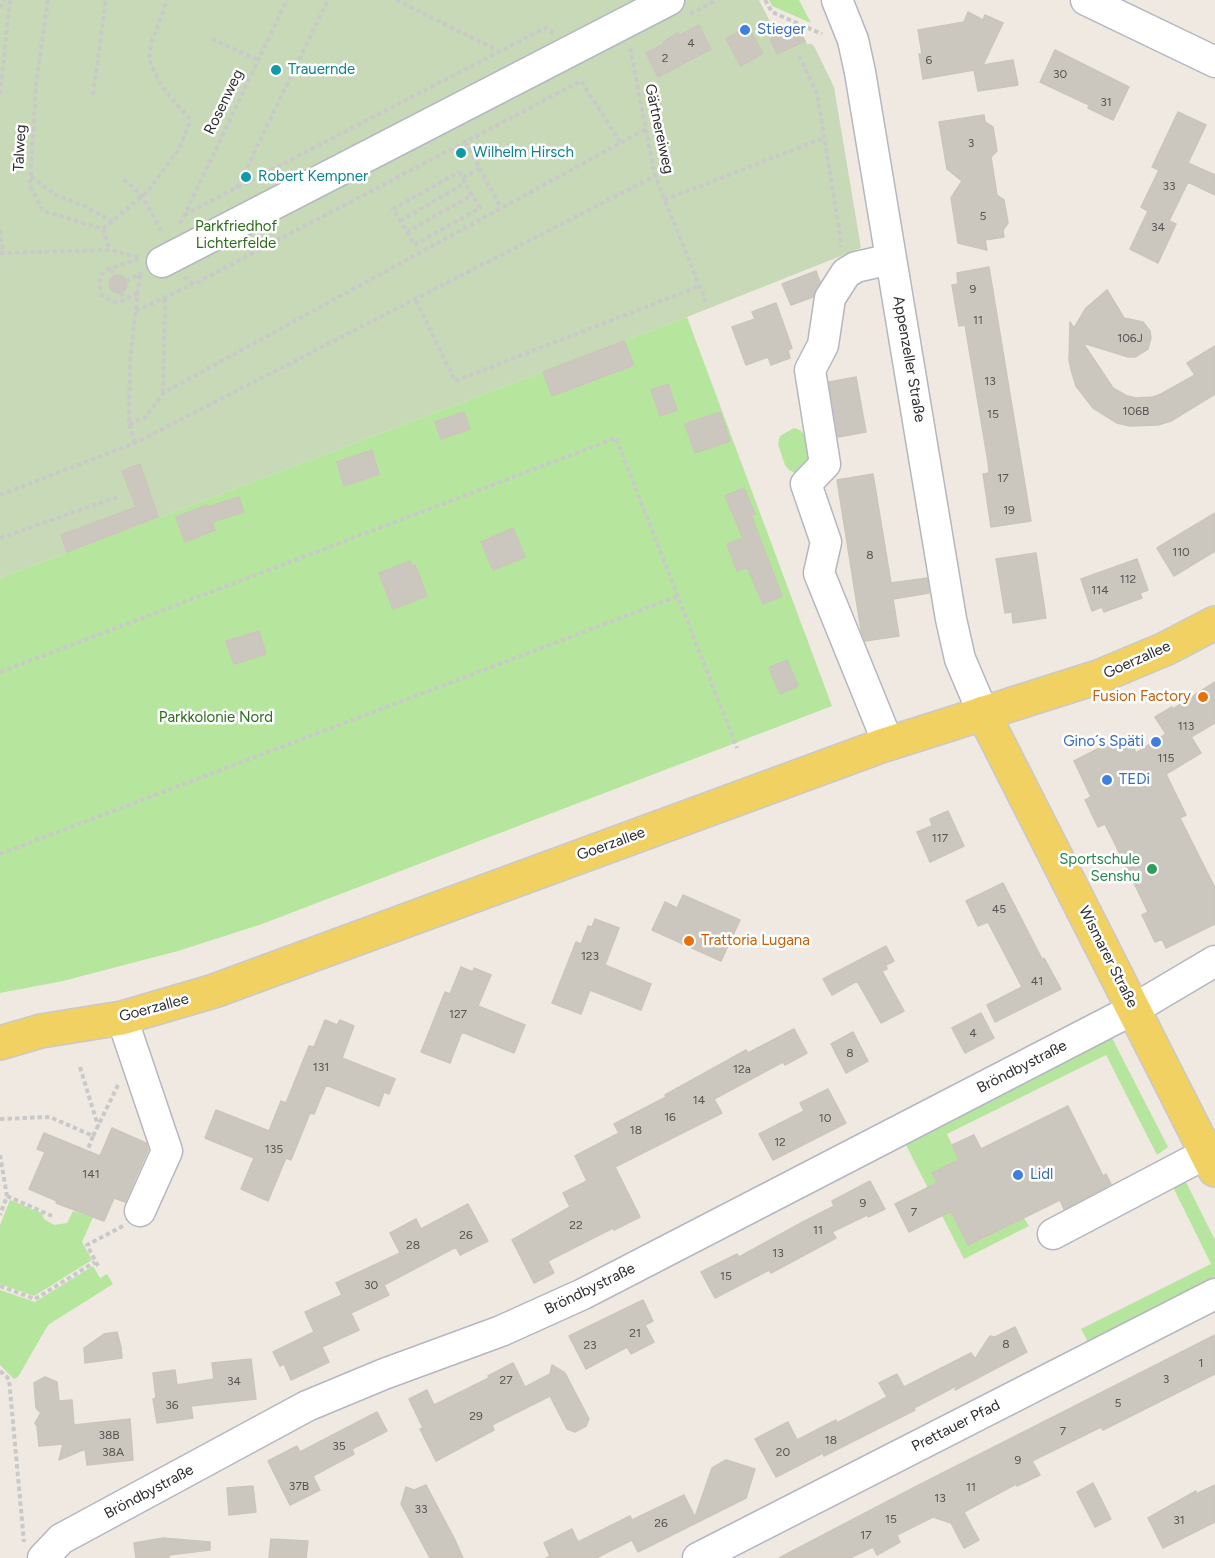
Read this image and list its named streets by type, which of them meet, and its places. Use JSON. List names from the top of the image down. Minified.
{"streets":{"main road":["Goerzallee","Wismarer Straße"],"street":["Appenzeller Straße","Bröndbystraße","Prettauer Pfad"],"path":["Rosenweg","Gärtnereiweg","Talweg"]},"crossings":[["Appenzeller Straße","Goerzallee"],["Appenzeller Straße","Wismarer Straße"],["Goerzallee","Wismarer Straße"],["Wismarer Straße","Bröndbystraße"]],"parks":["Parkfriedhof Lichterfelde","Parkkolonie Nord"],"places":["Stieger","Trauernde","Wilhelm Hirsch","Robert Kempner","Fusion Factory","Gino´s Späti","TEDi","Sportschule Senshu","Trattoria Lugana","Lidl"],"house_numbers":["4","2","6","30","31","3","33","5","34","9","11","106J","13","106B","15","17","19","110","8","112","114","113","115","117","45","123","41","127","4","8","131","12a","14","16","10","18","12","135","141","9","7","22","11","26","28","13","15","30","21","8","23","1","3","27","34","5","36","29","7","38B","18","35","38A","20","9","37B","11","13","33","15","31","26","17"]}
